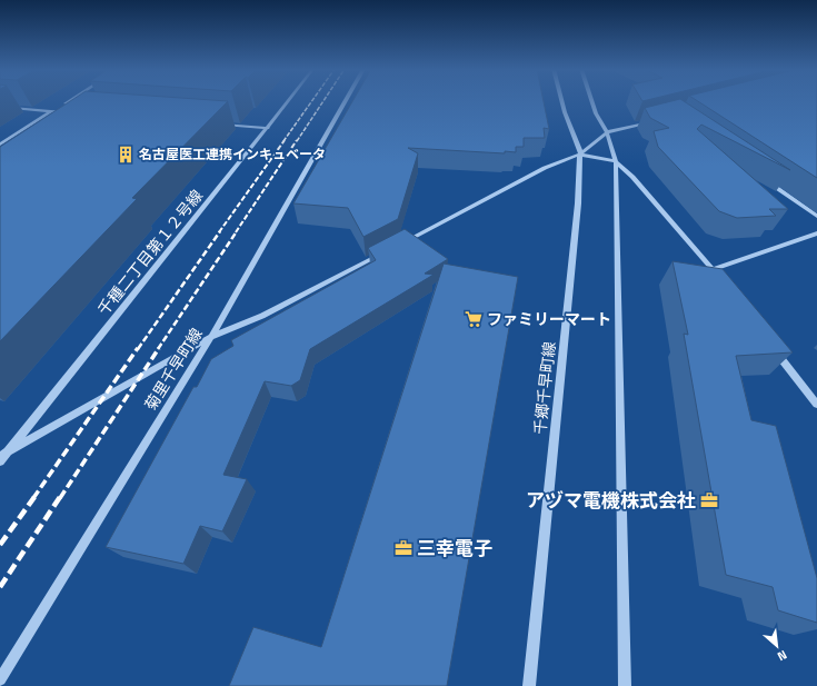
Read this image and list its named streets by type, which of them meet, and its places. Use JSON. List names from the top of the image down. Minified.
{"streets":{"street":["千種二丁目第１２号線","菊里千早町線","千郷千早町線"]},"places":{"building":["名古屋医工連携インキュベータ"],"supermarket":["ファミリーマート"],"office":["アヅマ電機株式会社","三幸電子"]},"north":"bottom right"}
